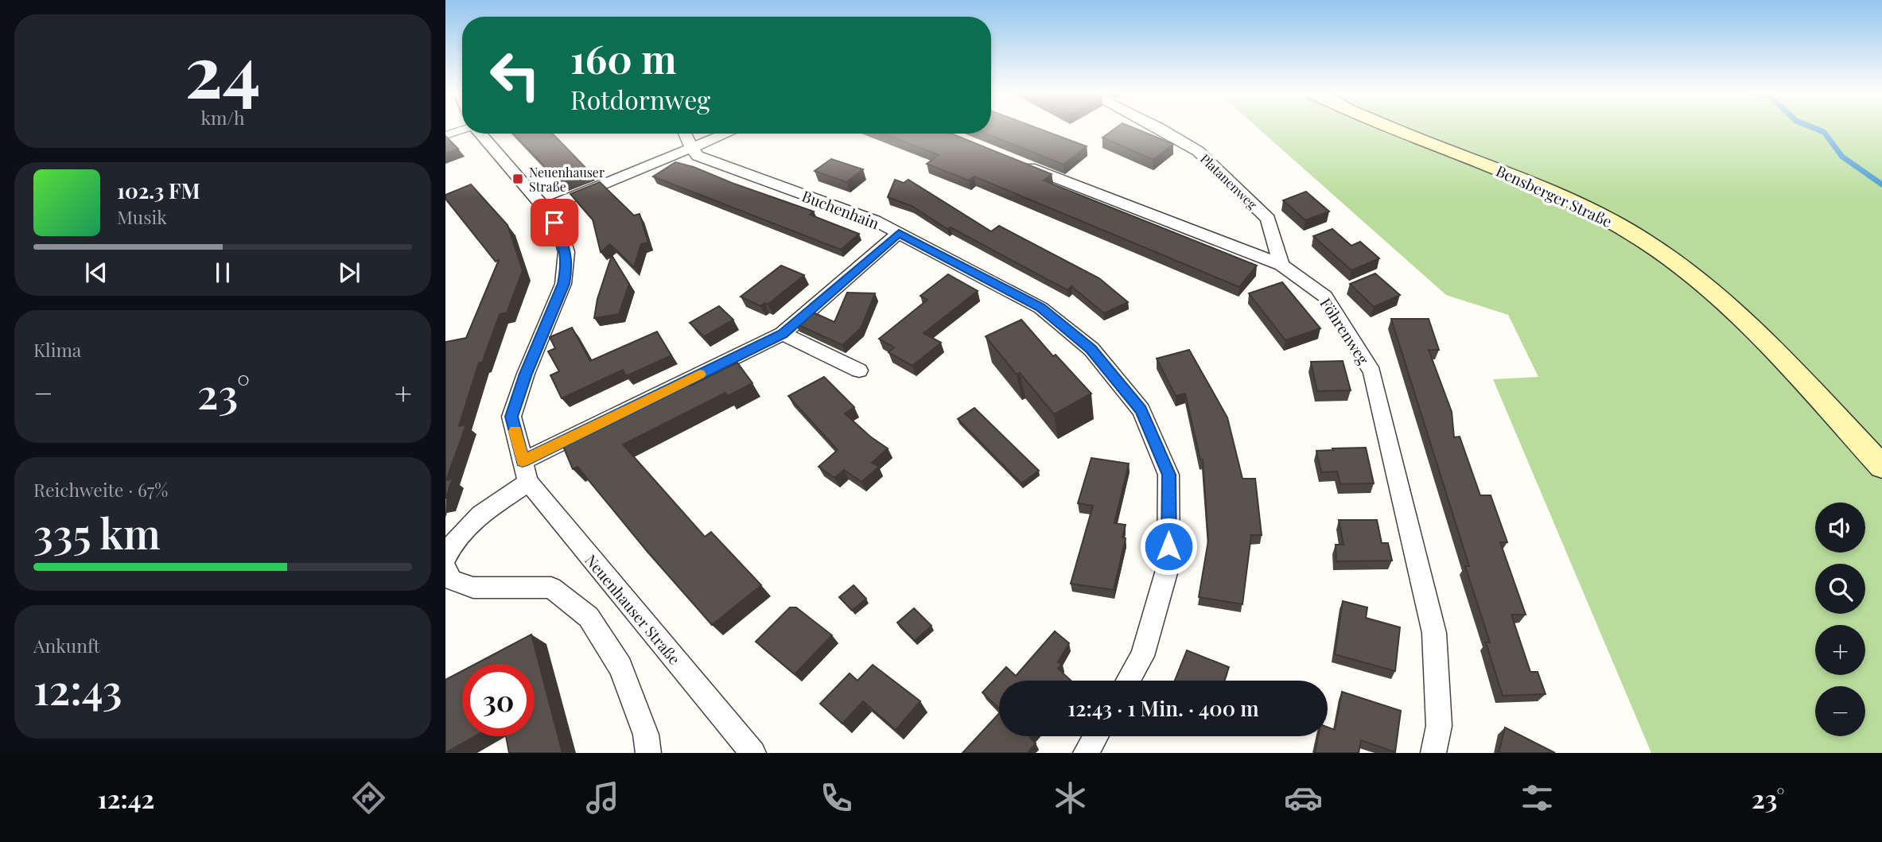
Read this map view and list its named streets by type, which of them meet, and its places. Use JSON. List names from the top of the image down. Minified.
{"streets":{"main road":["Bensberger Straße"],"street":["Platanenweg","Buchenhain","Föhrenweg","Neuenhauser Straße"]},"crossings":[["Platanenweg","Föhrenweg"]],"places":{"transit":["Neuenhauser Straße"]},"page":{"tile":[["24","km/h"],"Klima",["Reichweite · 67%","335 km"],["Ankunft","12:43"]],"turn":["160 m","Rotdornweg"],"song":["102.3 FM","Musik"],"heat":["−","23°","+"],"map_buttons":["+","−"],"limit":"30","trip":"12:43 · 1 Min. · 400 m","tabs":["12:42","23°"]}}
